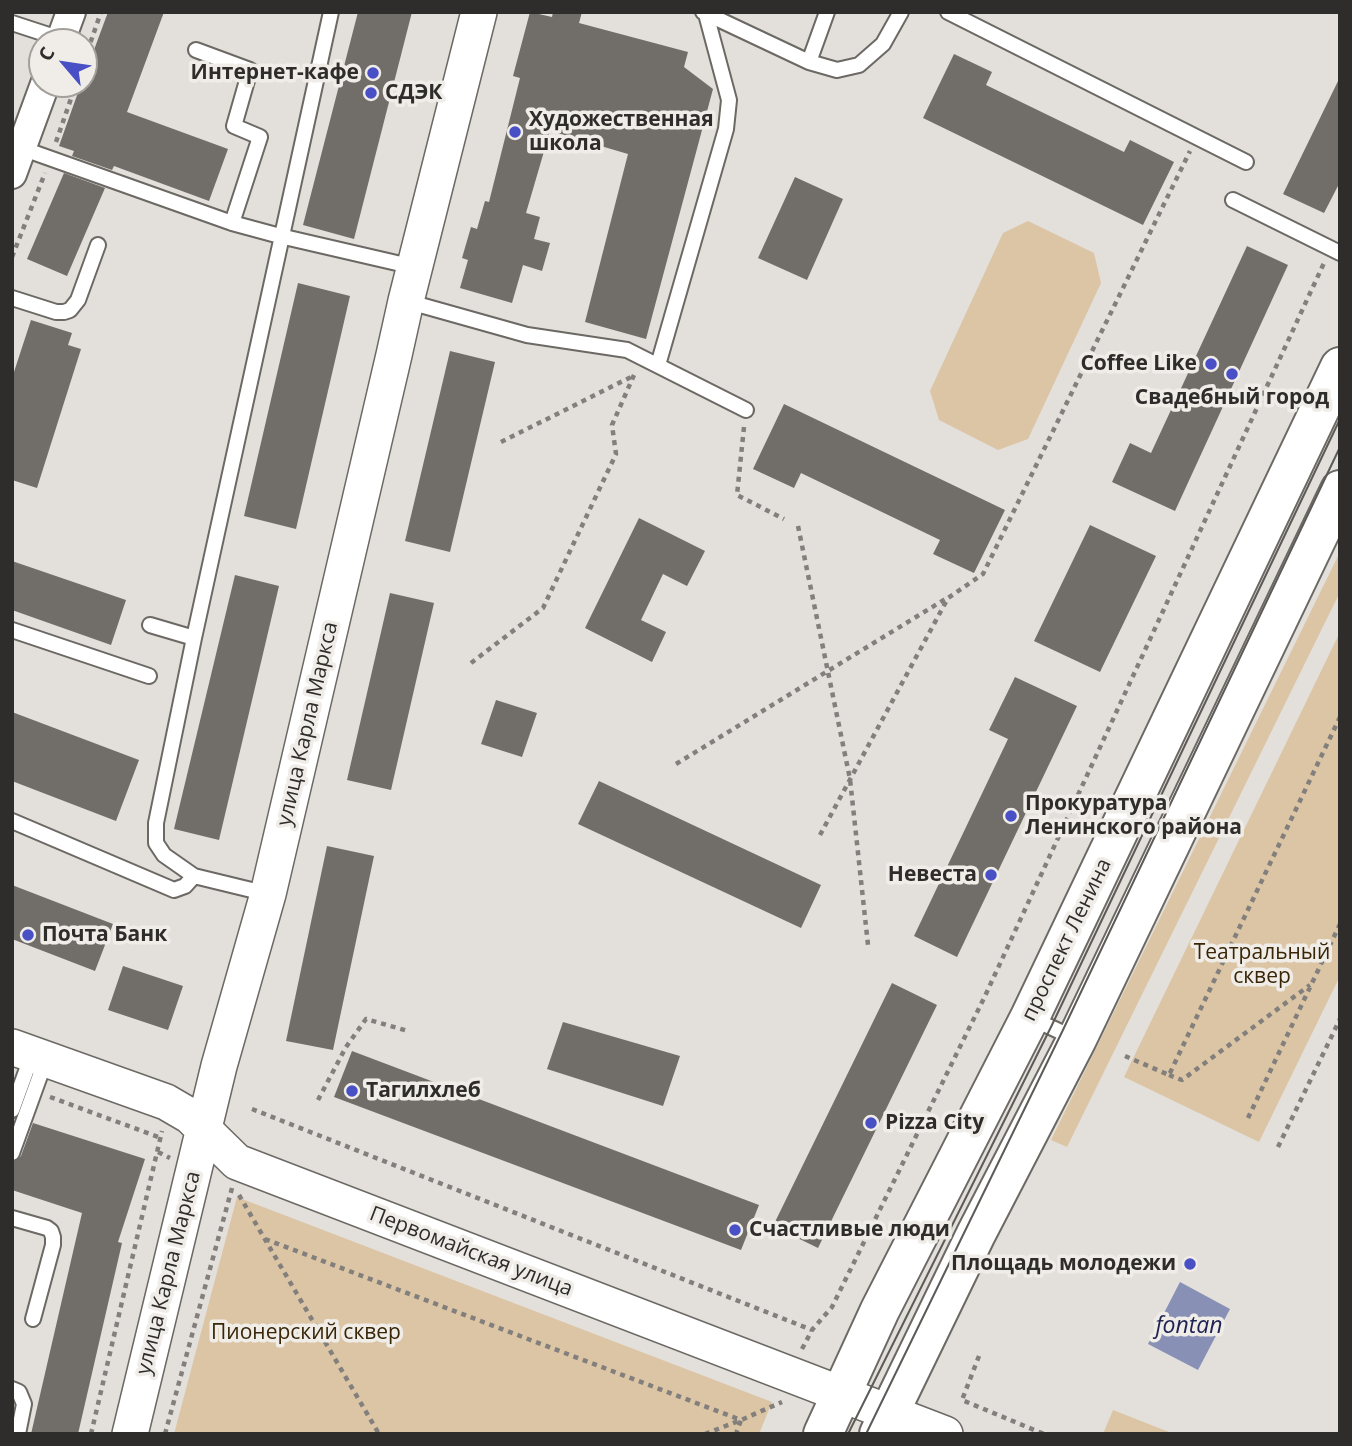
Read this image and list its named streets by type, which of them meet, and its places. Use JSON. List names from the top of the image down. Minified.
{"streets":{"main road":["проспект Ленина"],"street":["улица Карла Маркса","Первомайская улица"]},"crossings":[["улица Карла Маркса","Первомайская улица"],["проспект Ленина","Первомайская улица"]],"water":["fontan"],"parks":["Театральный сквер","Пионерский сквер"],"places":["Интернет-кафе","СДЭК","Художественная школа","Coffee Like","Свадебный город","Прокуратура Ленинского района","Невеста","Почта Банк","Тагилхлеб","Pizza City","Счастливые люди","Площадь молодежи"],"north":"top left"}
